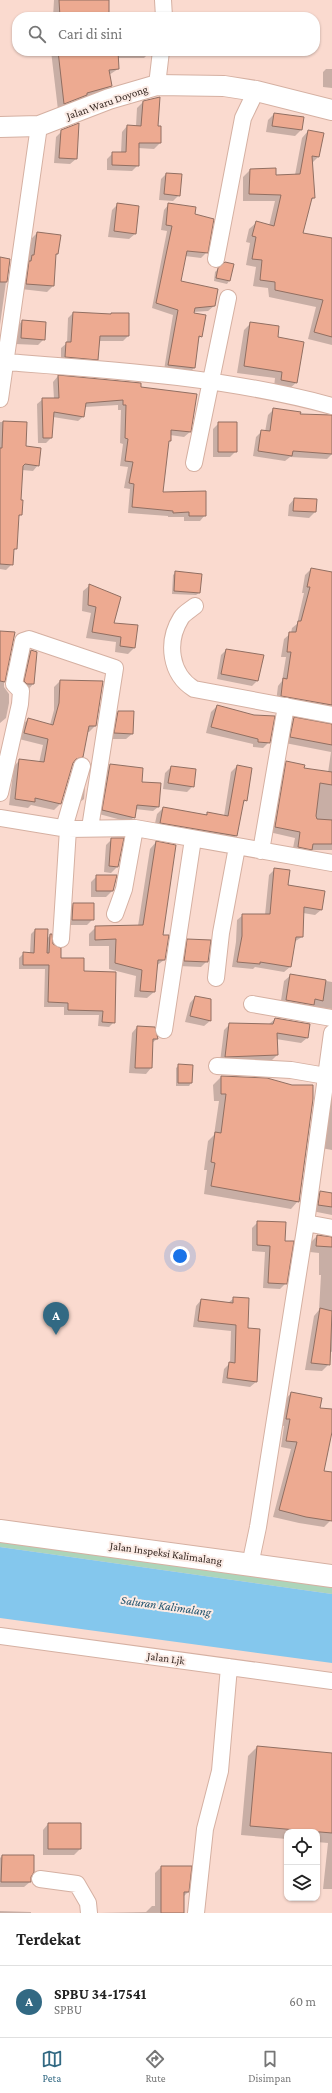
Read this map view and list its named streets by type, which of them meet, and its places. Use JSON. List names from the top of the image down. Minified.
{"streets":{"main road":["Jalan Inspeksi Kalimalang"],"street":["Jalan Waru Doyong","Jalan Ljk"]},"water":["Saluran Kalimalang"],"page":{"search":"Cari di sini","pins":"A","heading":"Terdekat","list":[{"mark":"A","name":"SPBU 34-17541","note":"SPBU","value":"60 m"}],"nav":["Peta","Rute","Disimpan"]}}
